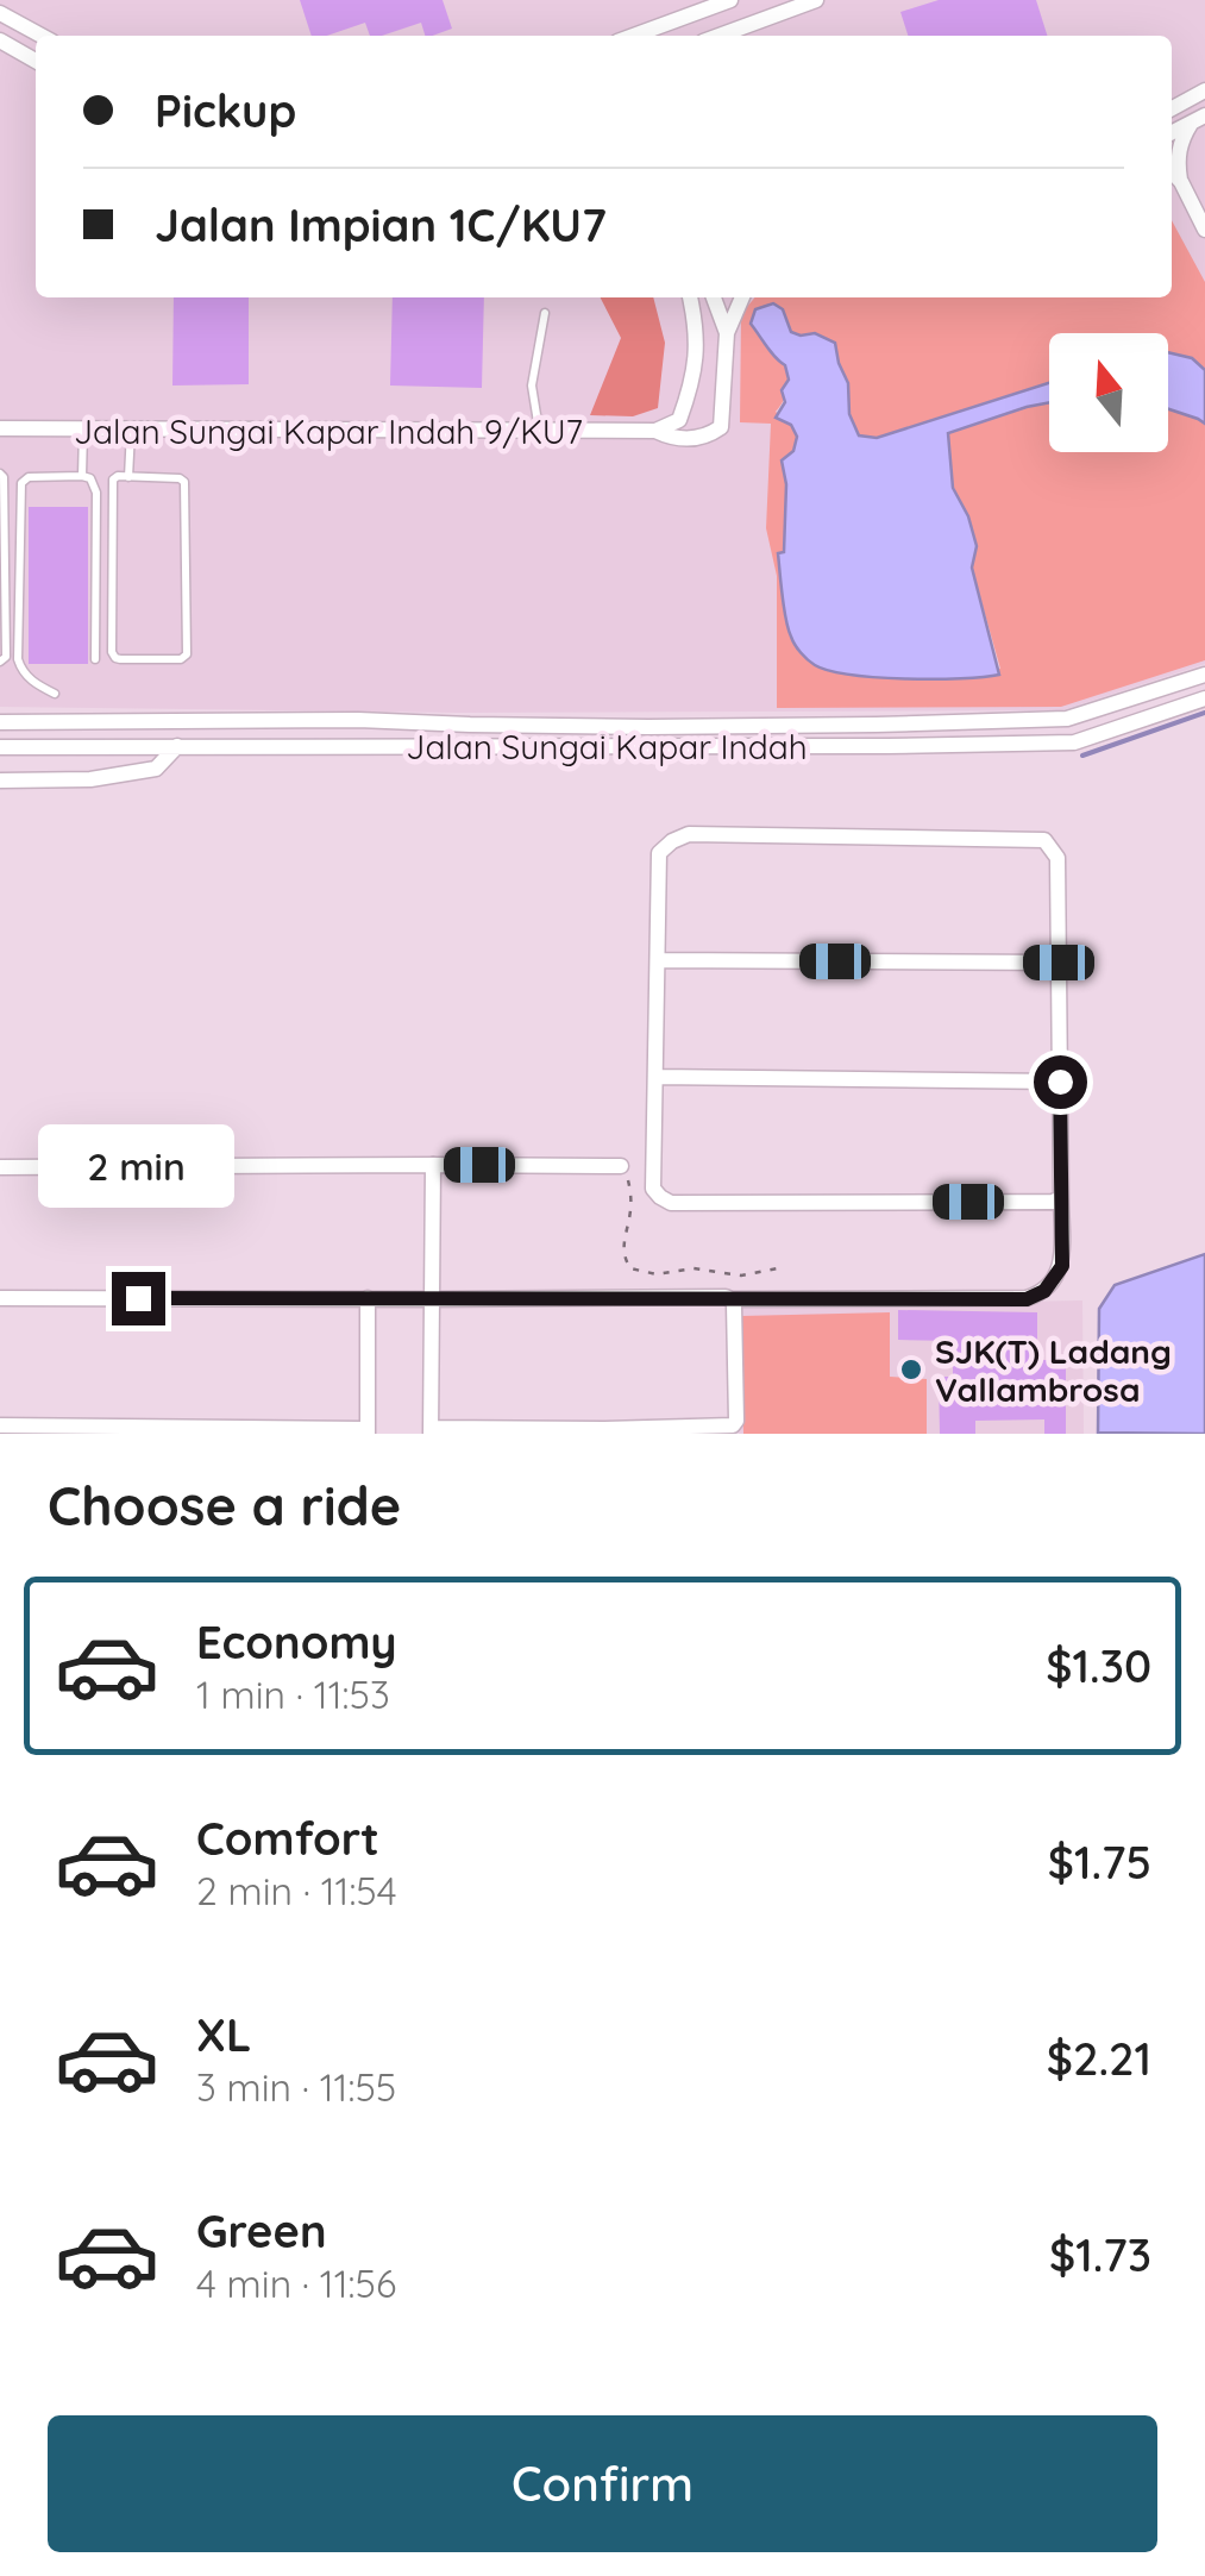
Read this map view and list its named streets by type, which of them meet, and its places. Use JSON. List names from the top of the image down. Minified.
{"streets":{"street":["Jalan Sungai Kapar Indah 9/KU7","Jalan Sungai Kapar Indah"]},"places":["SJK(T) Ladang Vallambrosa"],"north":"top","page":{"banner":["Pickup","Jalan Impian 1C/KU7"],"bubble":"2 min","heading":"Choose a ride","list":[{"name":"Economy","note":"1 min · 11:53","value":"$1.30"},{"name":"Comfort","note":"2 min · 11:54","value":"$1.75"},{"name":"XL","note":"3 min · 11:55","value":"$2.21"},{"name":"Green","note":"4 min · 11:56","value":"$1.73"}],"buttons":"Confirm"}}
